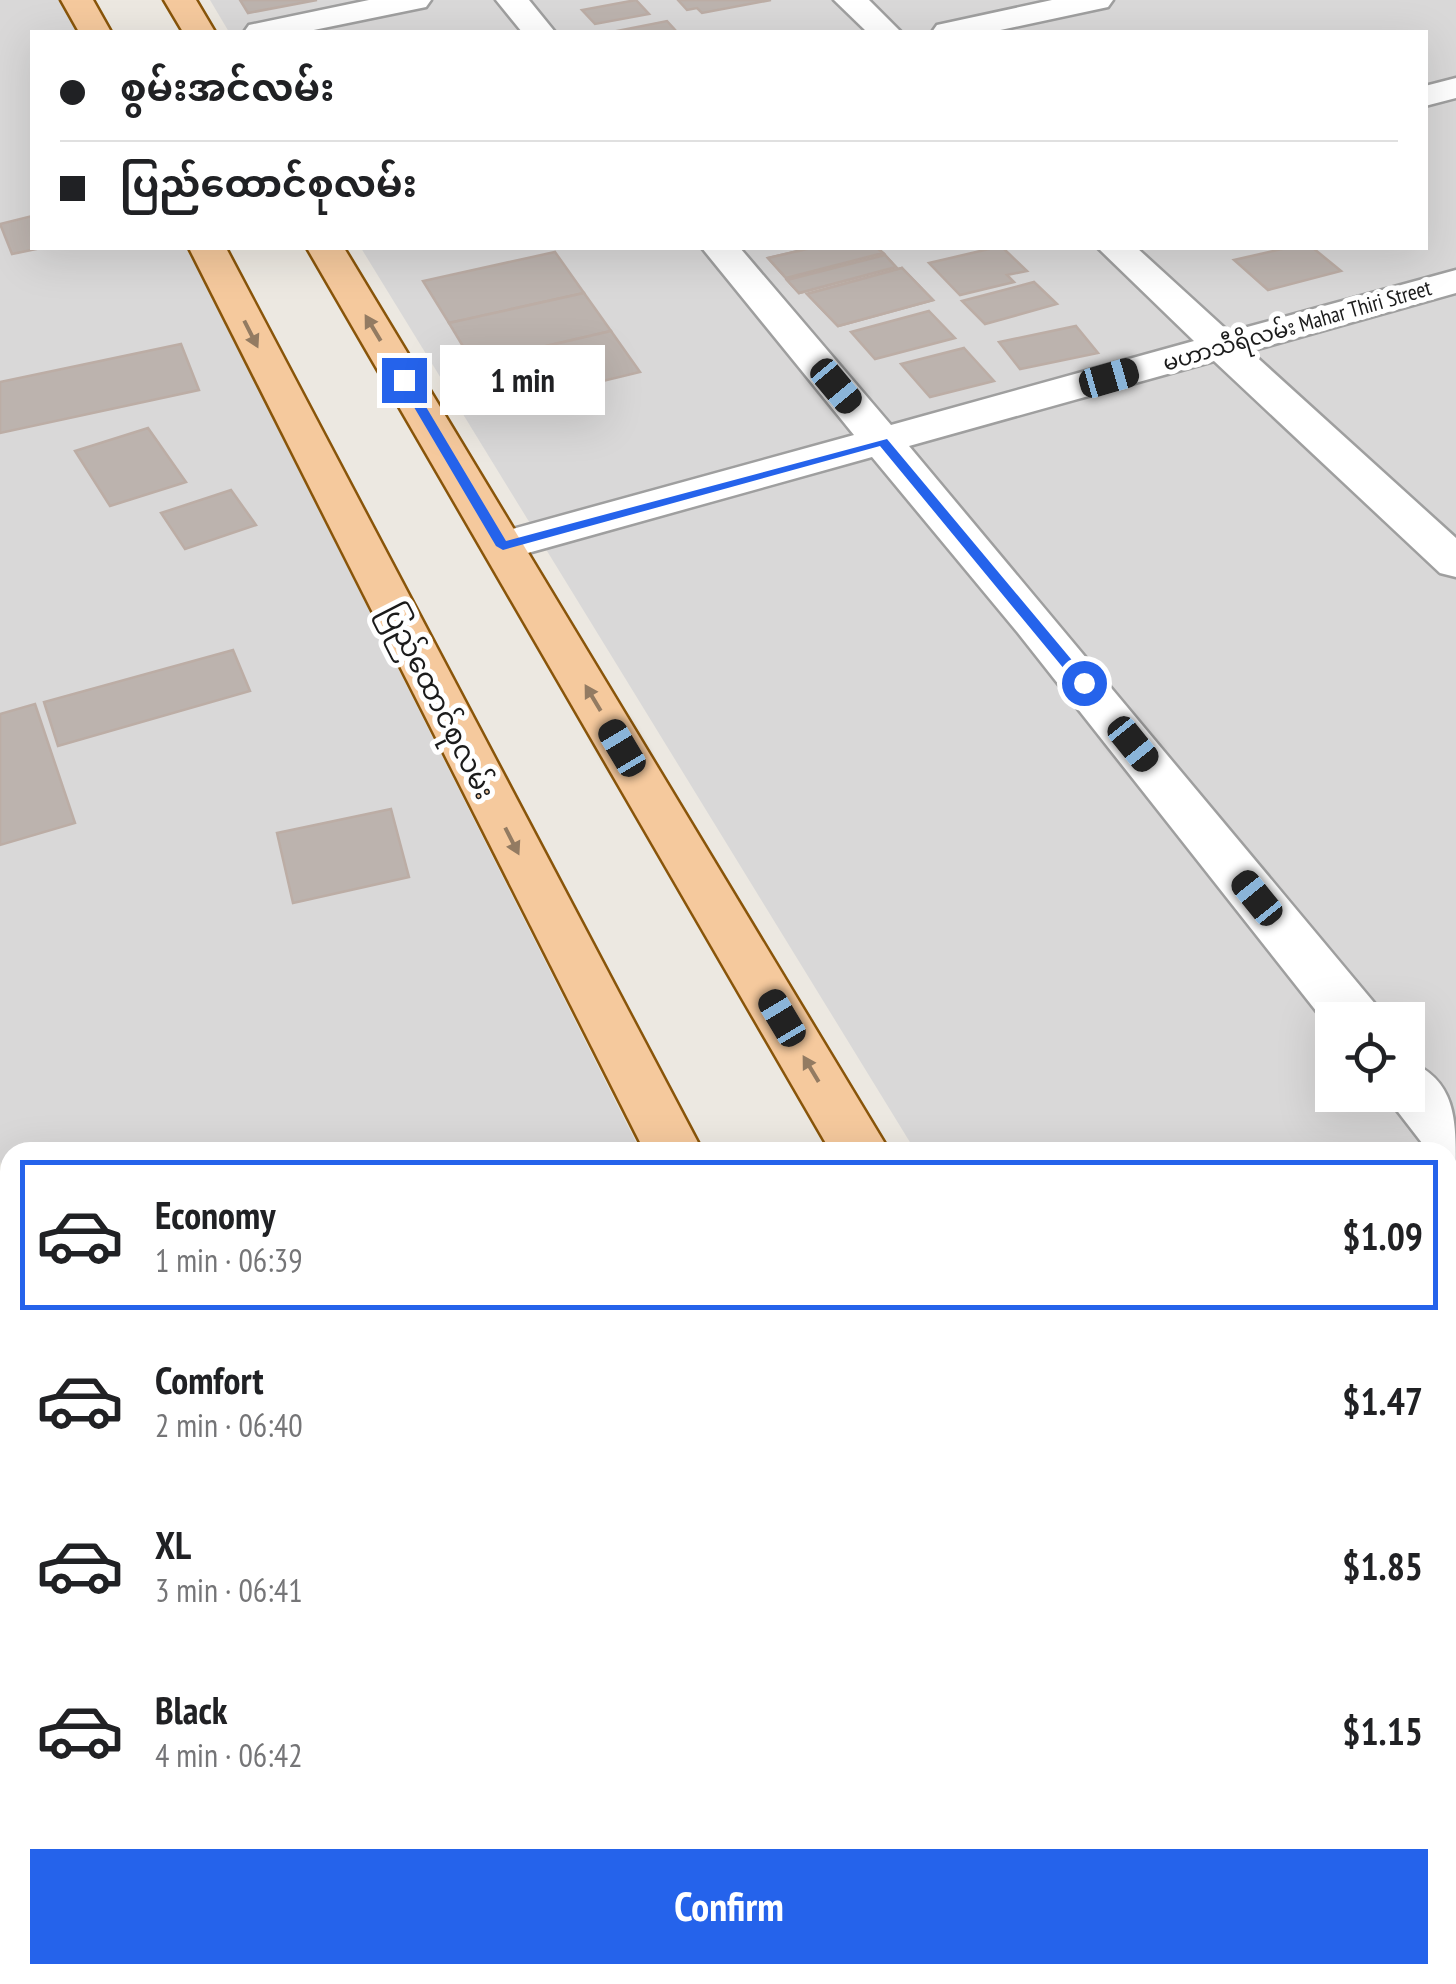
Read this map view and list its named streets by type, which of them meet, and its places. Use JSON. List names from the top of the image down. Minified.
{"streets":{"main road":["ပြည်ထောင်စုလမ်း"],"street":["မဟာသီရိလမ်း Mahar Thiri Street"]},"page":{"banner":["စွမ်းအင်လမ်း","ပြည်ထောင်စုလမ်း"],"bubble":"1 min","list":[{"name":"Economy","note":"1 min · 06:39","value":"$1.09"},{"name":"Comfort","note":"2 min · 06:40","value":"$1.47"},{"name":"XL","note":"3 min · 06:41","value":"$1.85"},{"name":"Black","note":"4 min · 06:42","value":"$1.15"}],"buttons":"Confirm"}}
